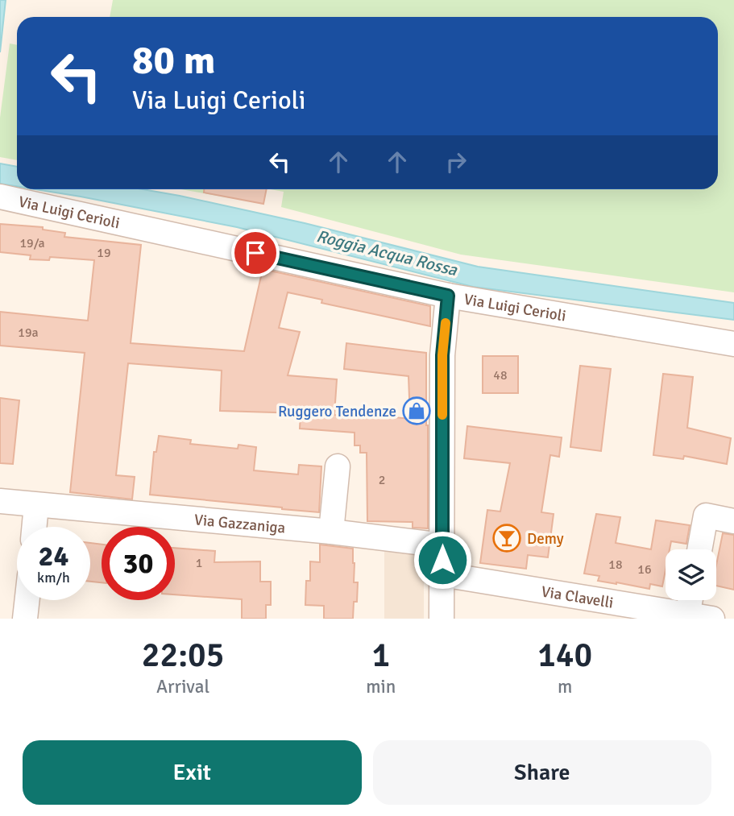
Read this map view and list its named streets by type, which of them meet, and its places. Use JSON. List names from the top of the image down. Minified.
{"streets":{"street":["Via Luigi Cerioli","Via Gazzaniga","Via Clavelli"]},"water":["Roggia Acqua Rossa"],"places":{"shop":["Ruggero Tendenze"],"bar":["Demy"]},"house_numbers":["19/a","19","19a","48","2","1","18","16"],"page":{"turn":["80 m","Via Luigi Cerioli"],"speed":"24 km/h","limit":"30","eta":["22:05","Arrival","1","min","140","m"],"buttons":["Exit","Share"]}}
